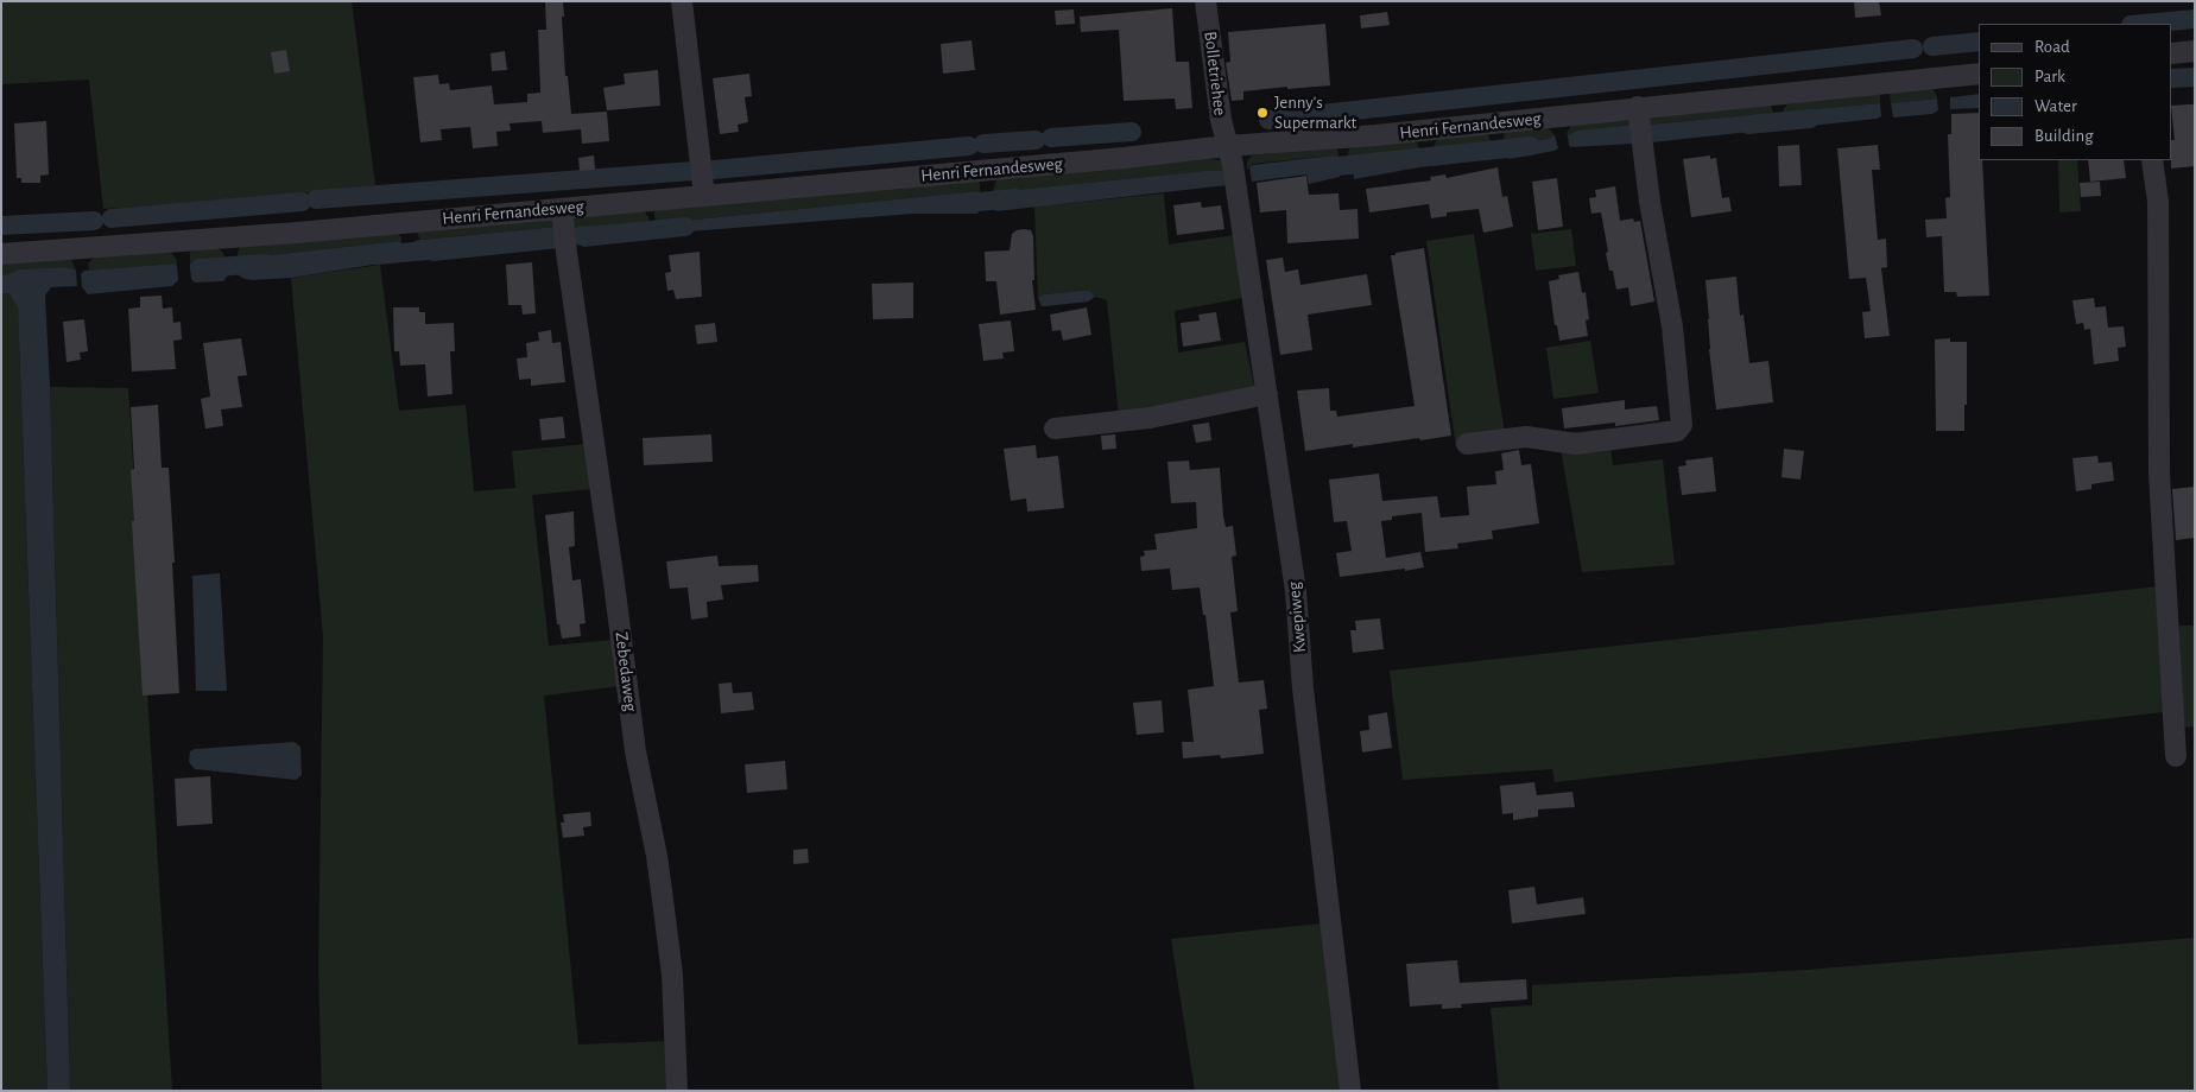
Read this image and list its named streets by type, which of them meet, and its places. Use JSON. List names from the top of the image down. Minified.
{"streets":{"street":["Bolletriehee","Henri Fernandesweg","Kwepiweg","Zebedaweg"]},"crossings":[["Bolletriehee","Henri Fernandesweg"],["Bolletriehee","Kwepiweg"],["Henri Fernandesweg","Kwepiweg"],["Henri Fernandesweg","Zebedaweg"]],"places":["Jenny's Supermarkt"],"legend":["Road","Park","Water","Building"]}
